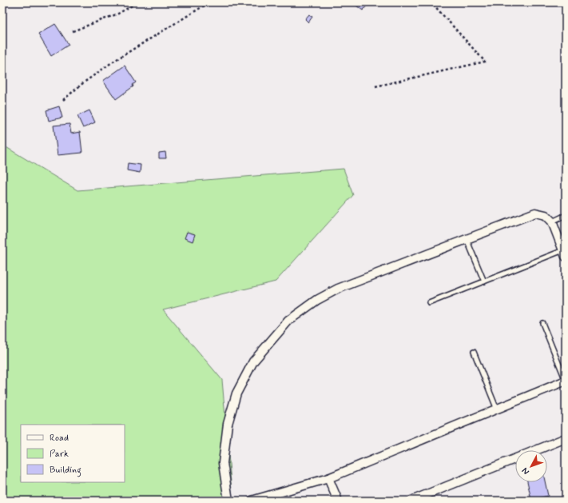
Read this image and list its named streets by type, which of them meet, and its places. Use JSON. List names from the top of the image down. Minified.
{"legend":["Road","Park","Building"],"north":"bottom left"}
